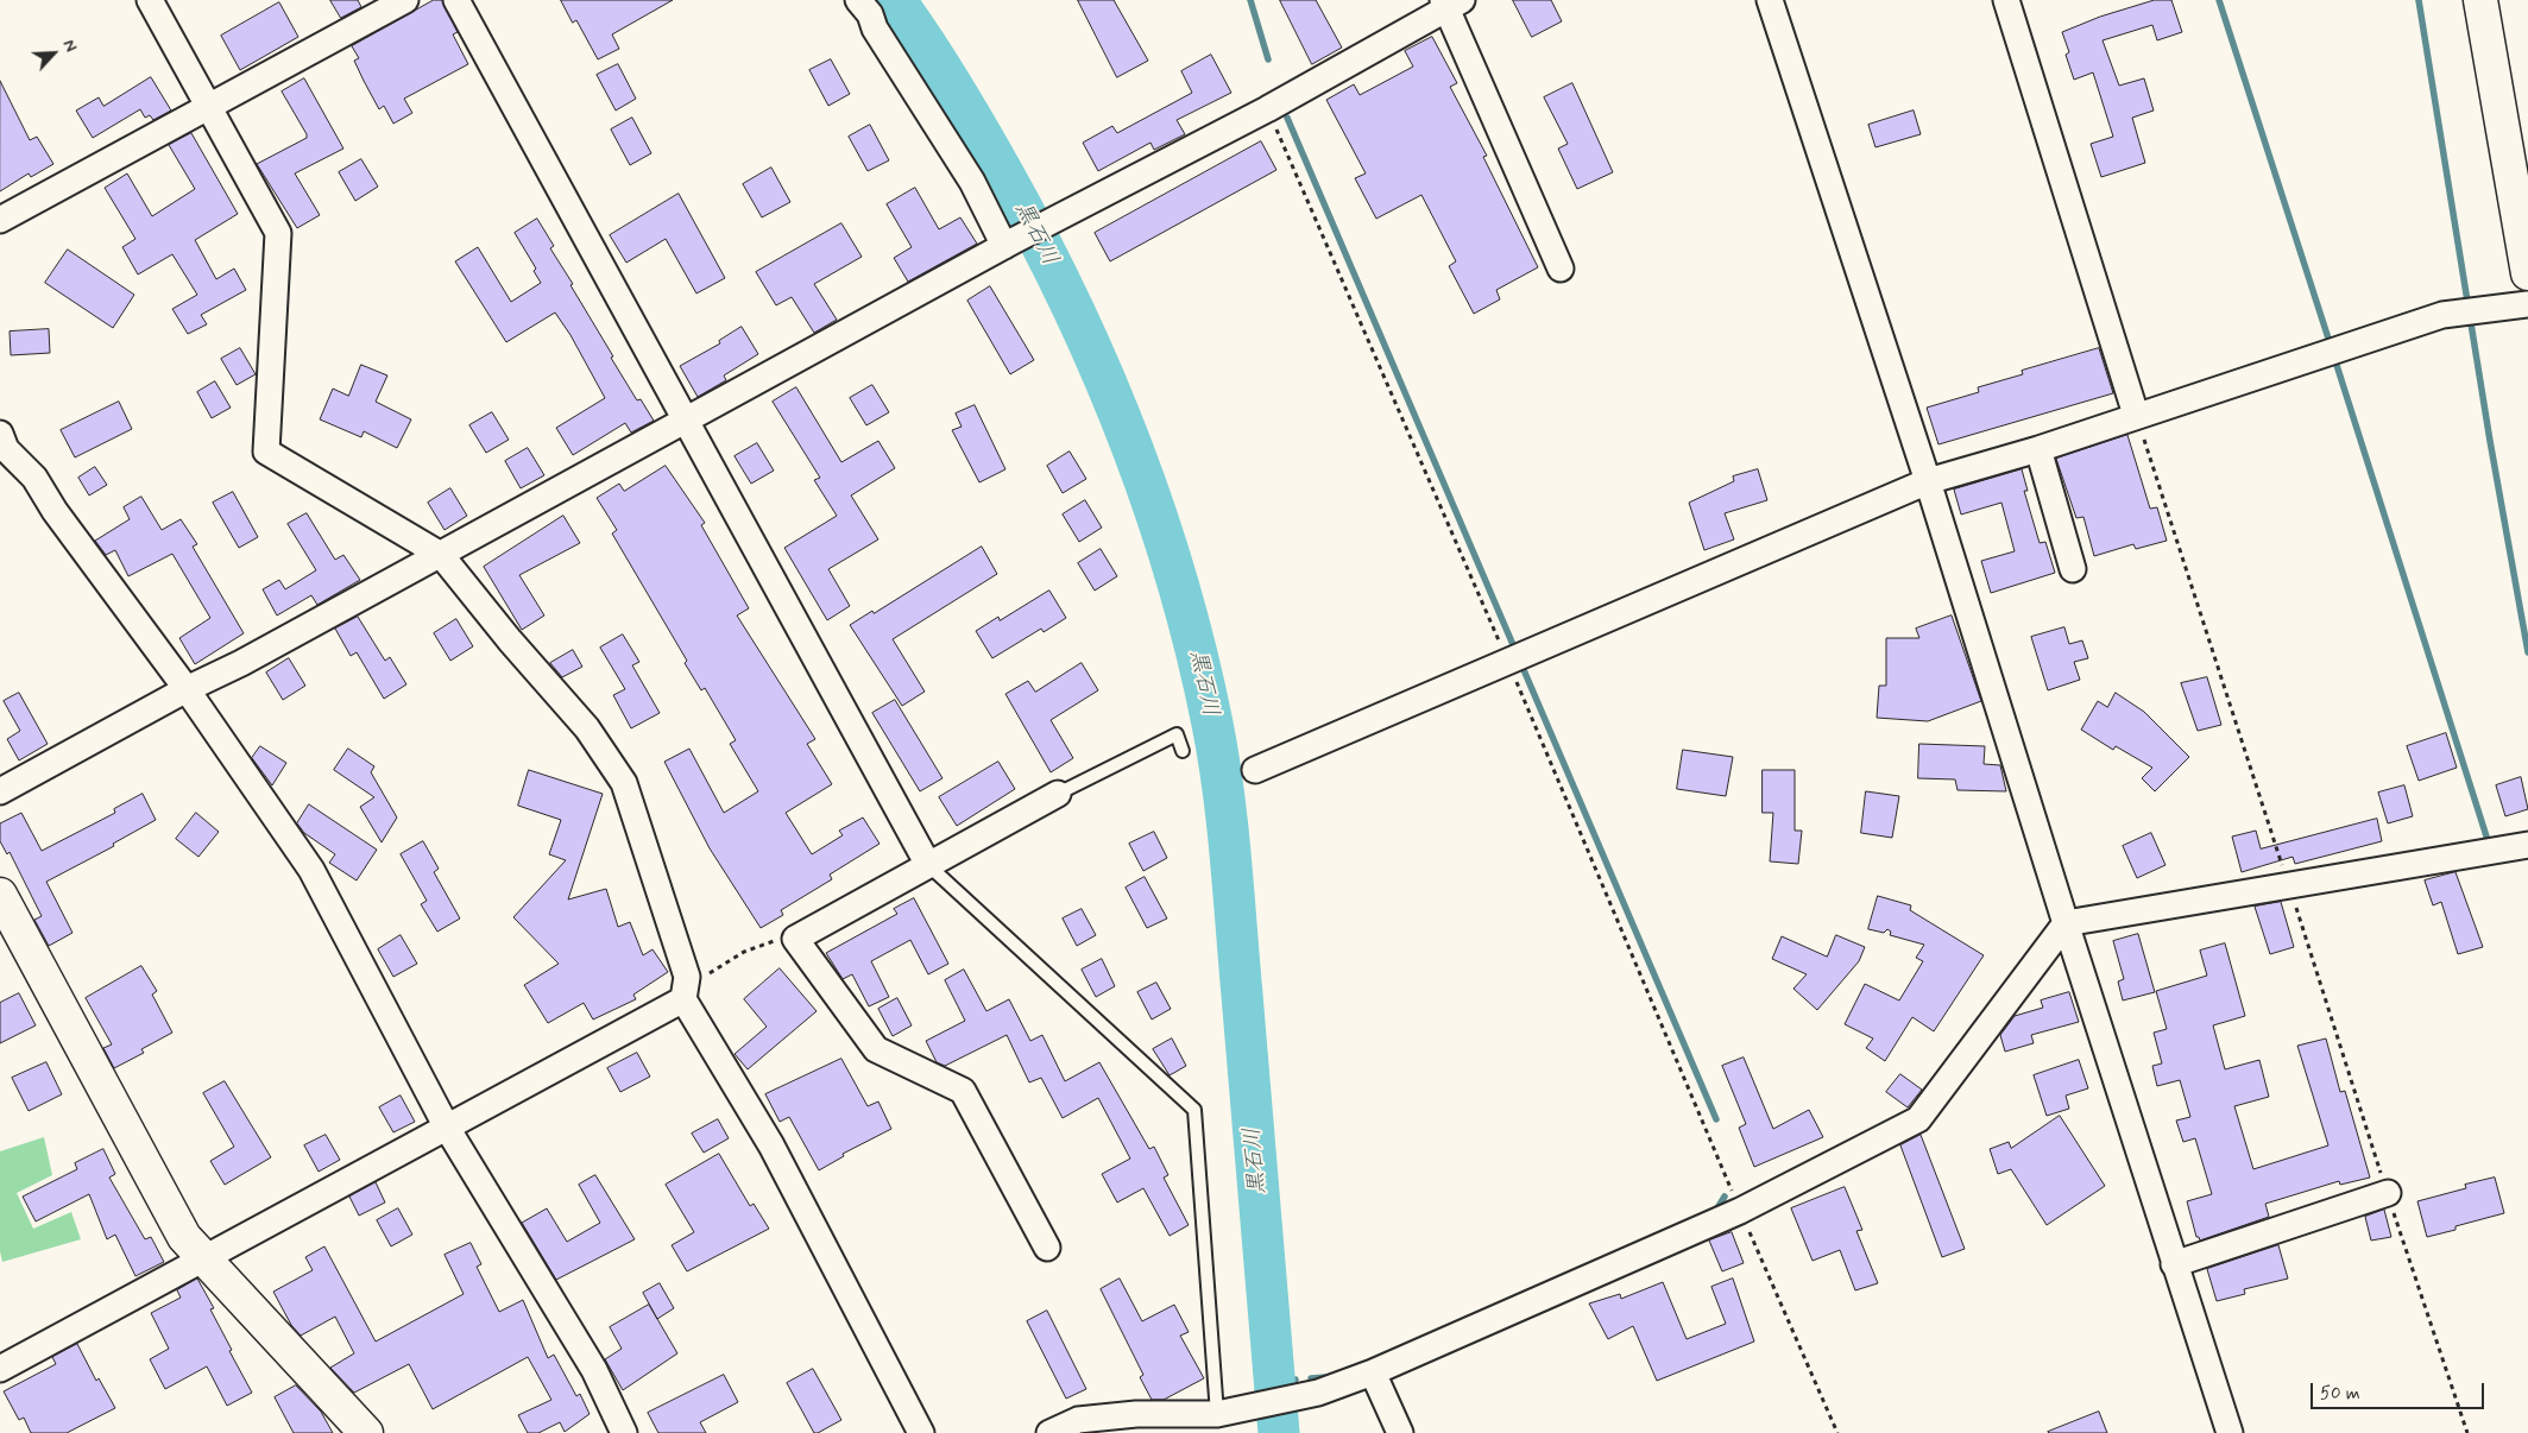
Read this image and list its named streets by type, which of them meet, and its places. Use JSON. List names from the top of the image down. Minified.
{"water":["黒石川"],"scale_bar":"50 m","north":"top right"}
